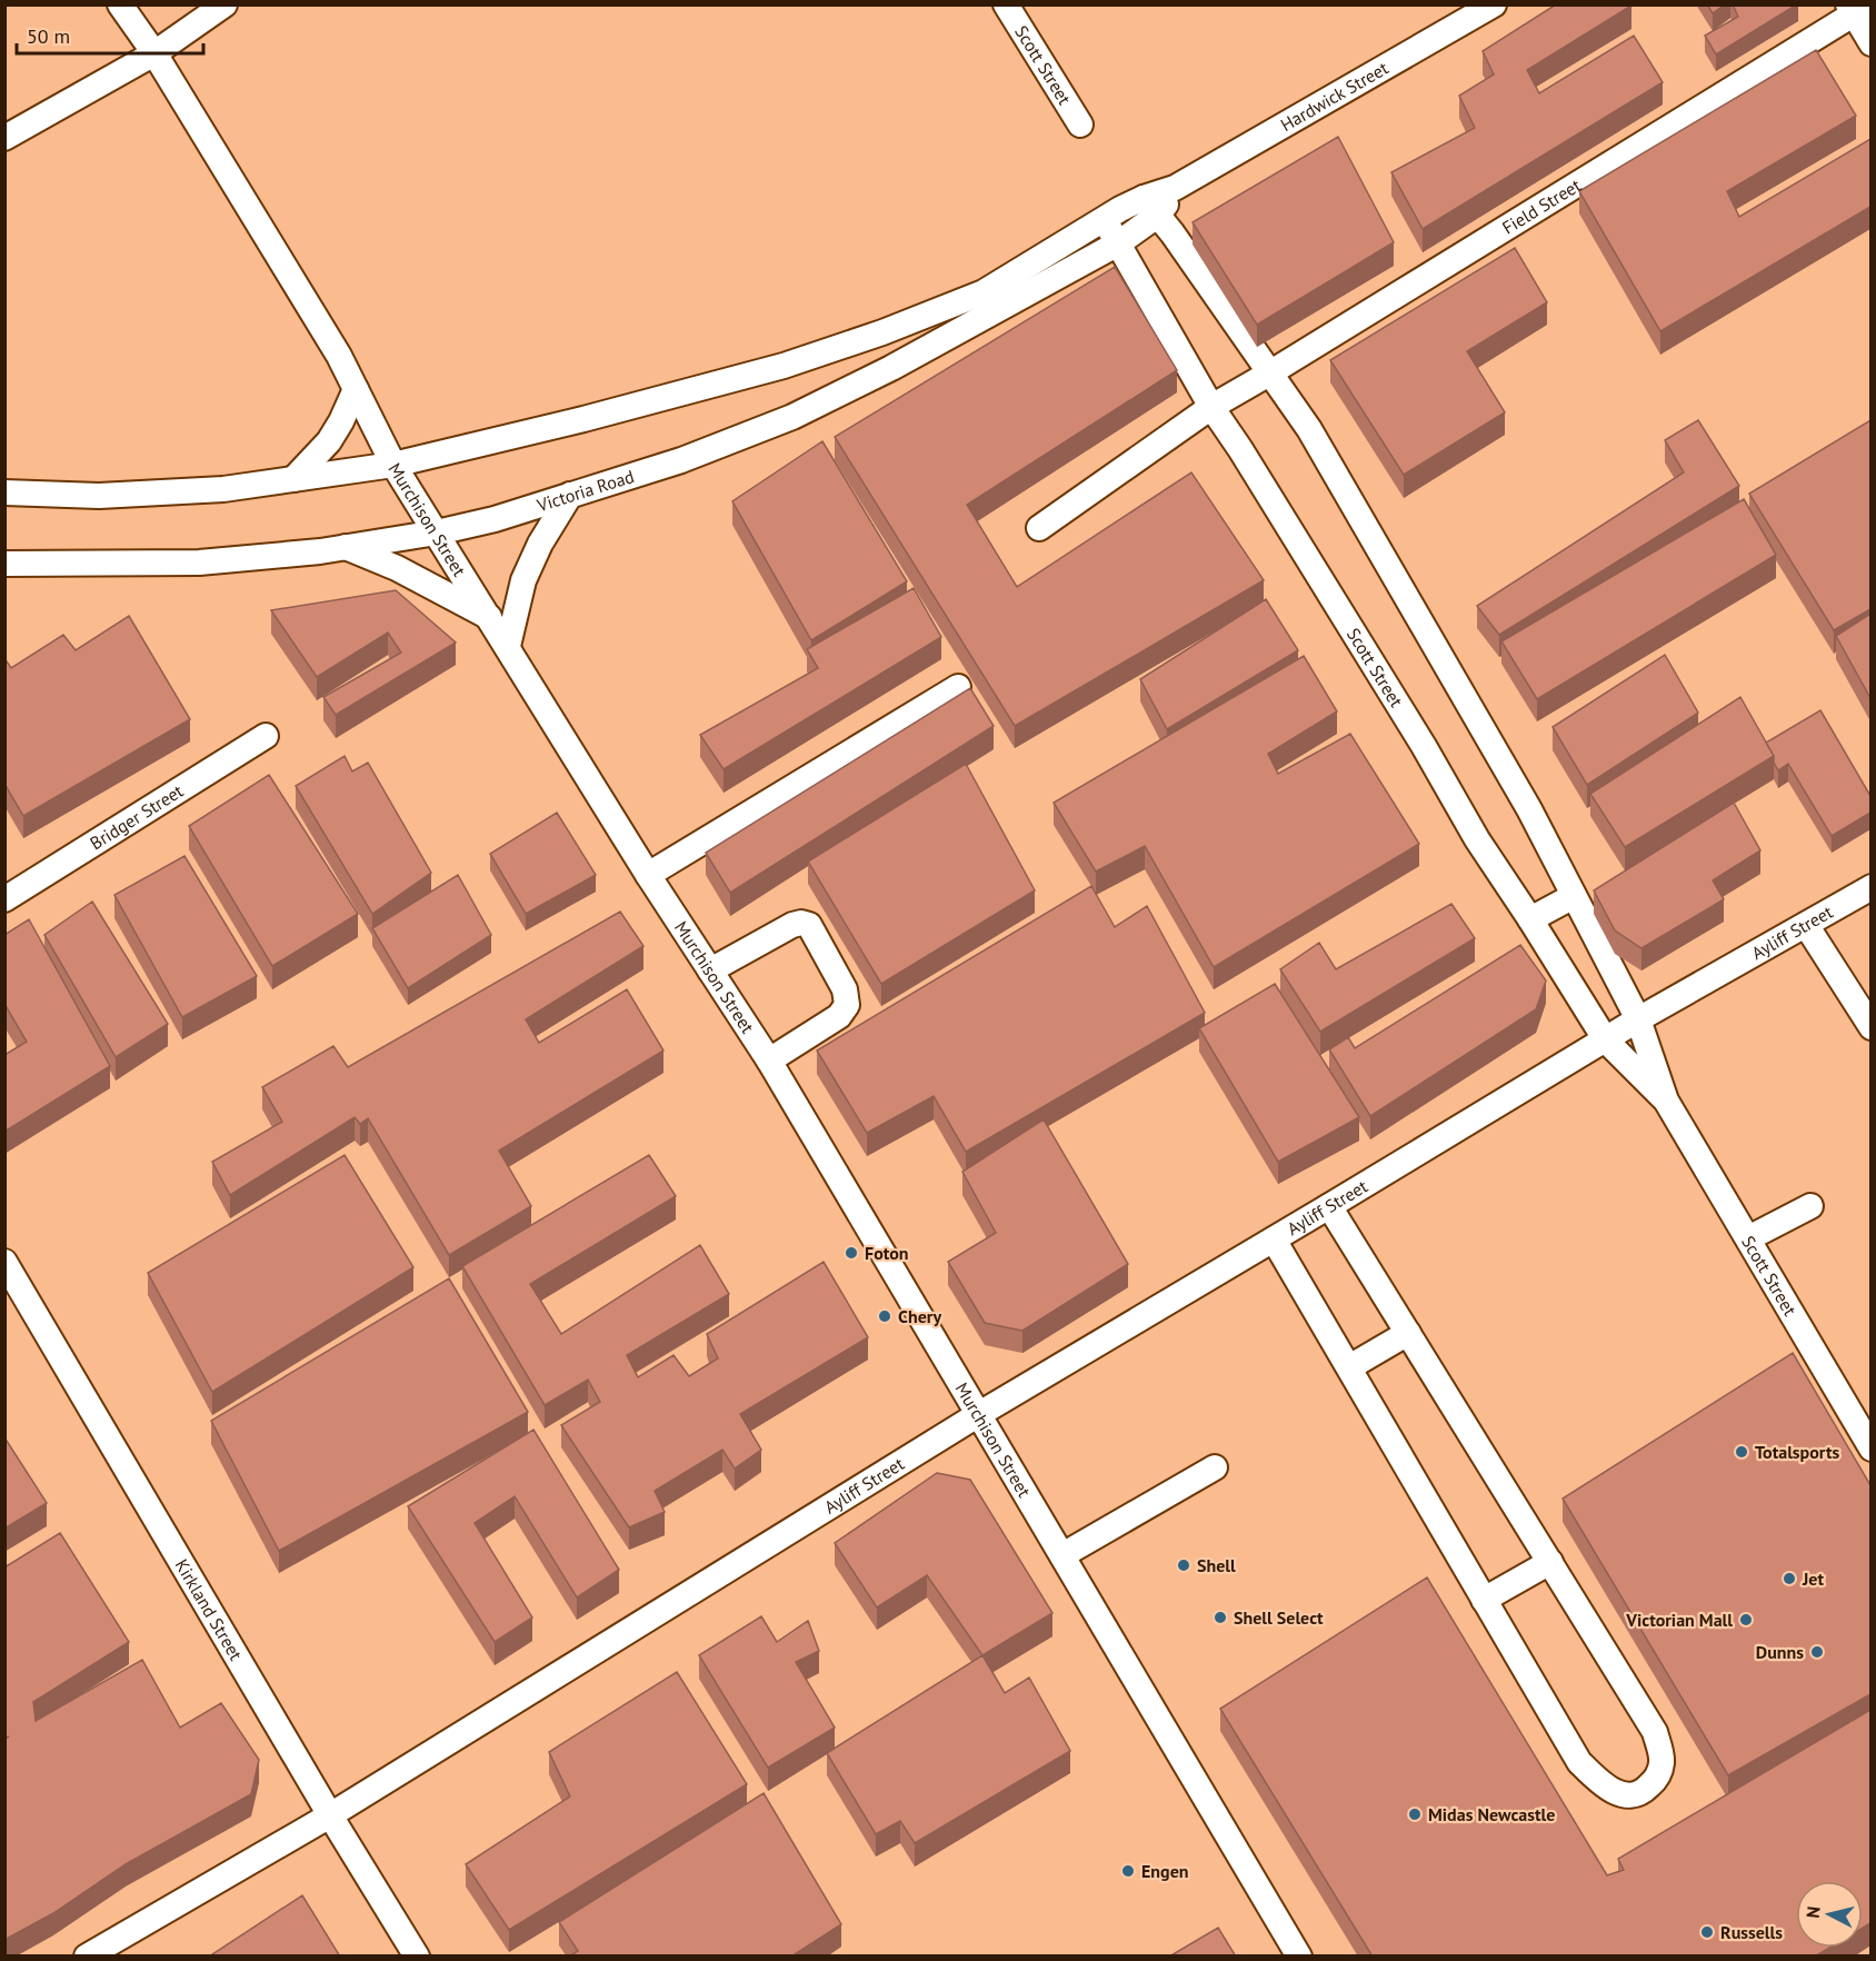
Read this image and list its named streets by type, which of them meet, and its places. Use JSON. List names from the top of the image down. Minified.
{"streets":{"street":["Scott Street","Hardwick Street","Field Street","Victoria Road","Murchison Street","Bridger Street","Ayliff Street","Kirkland Street"]},"crossings":[["Scott Street","Hardwick Street"],["Scott Street","Field Street"],["Scott Street","Victoria Road"],["Scott Street","Ayliff Street"],["Hardwick Street","Victoria Road"],["Hardwick Street","Murchison Street"],["Victoria Road","Murchison Street"],["Murchison Street","Ayliff Street"],["Ayliff Street","Kirkland Street"]],"places":["Foton","Chery","Totalsports","Shell","Jet","Shell Select","Victorian Mall","Dunns","Midas Newcastle","Engen","Russells"],"scale_bar":"50 m","north":"left"}
